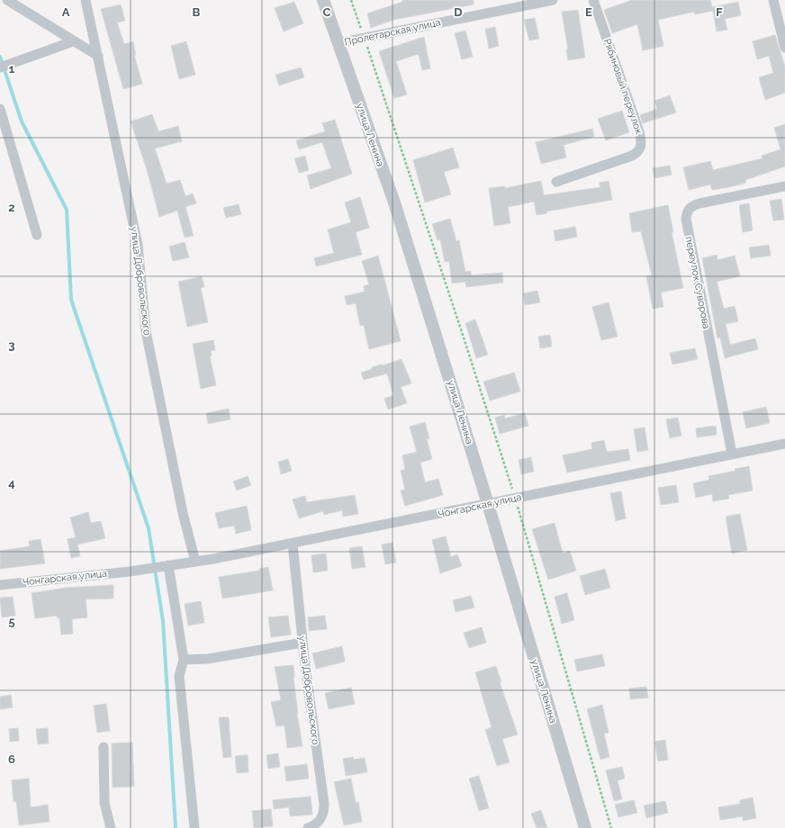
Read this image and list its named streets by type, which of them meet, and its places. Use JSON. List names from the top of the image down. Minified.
{"streets":{"street":["Пролетарская улица","Рябиновый переулок","улица Ленина","улица Добровольского","переулок Суворова","Чонгарская улица"]},"crossings":[["Пролетарская улица","улица Ленина"],["улица Ленина","Чонгарская улица"],["улица Добровольского","Чонгарская улица"],["переулок Суворова","Чонгарская улица"]],"grid":{"columns":["A","B","C","D","E","F"],"rows":["1","2","3","4","5","6"]}}
